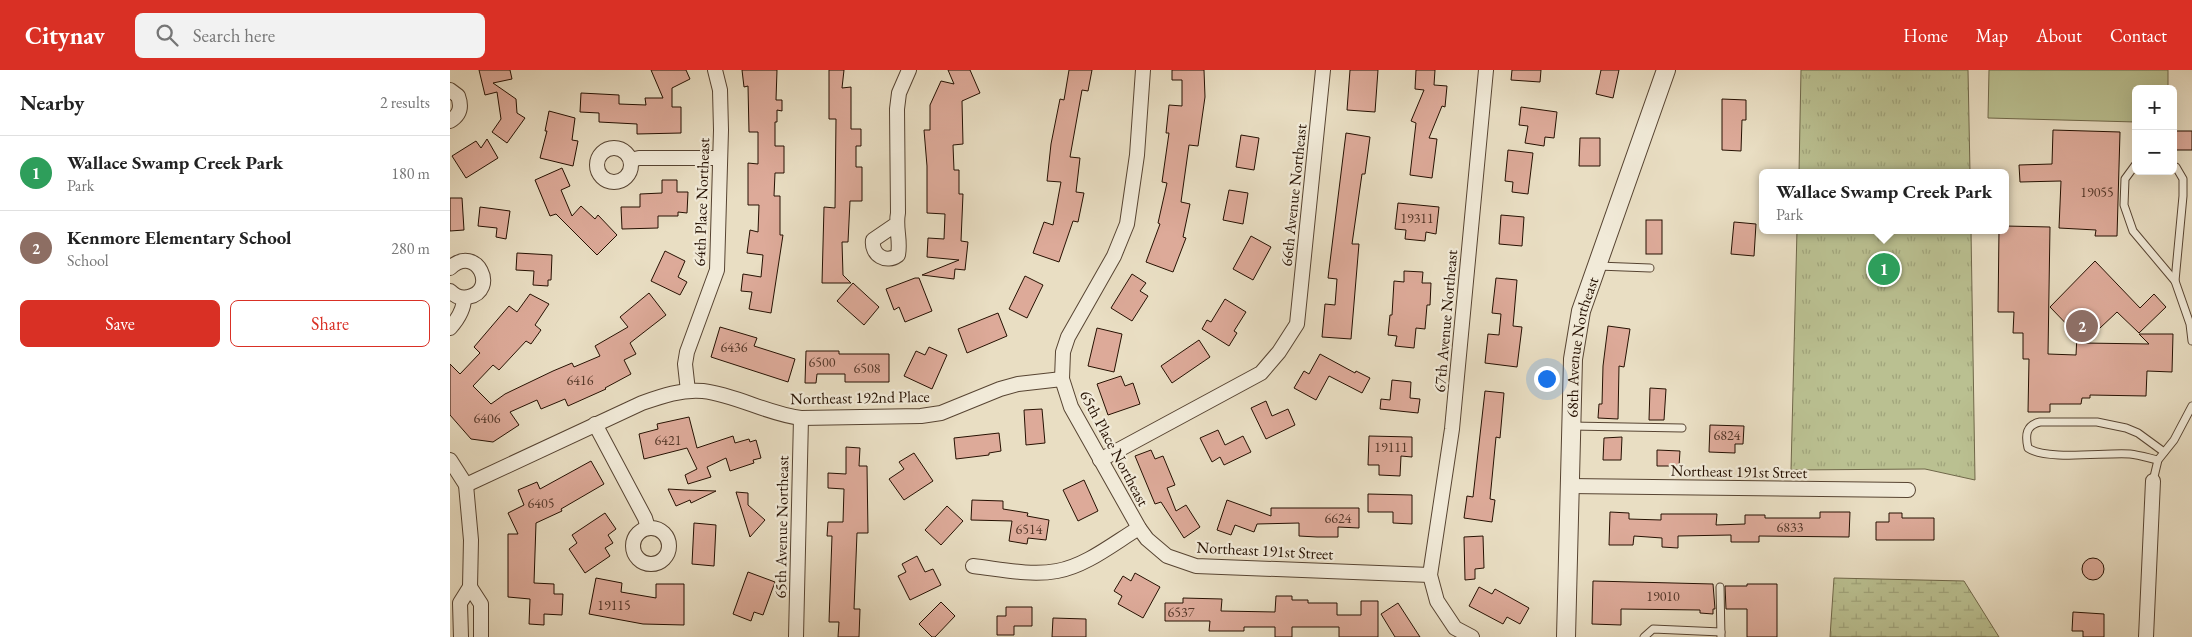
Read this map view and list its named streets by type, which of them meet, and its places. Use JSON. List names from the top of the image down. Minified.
{"streets":{"street":["66th Avenue Northeast","64th Place Northeast","67th Avenue Northeast","68th Avenue Northeast","Northeast 192nd Place","65th Place Northeast","Northeast 191st Street","65th Avenue Northeast"]},"crossings":[["66th Avenue Northeast","65th Place Northeast"],["64th Place Northeast","Northeast 192nd Place"],["67th Avenue Northeast","Northeast 191st Street"],["68th Avenue Northeast","Northeast 191st Street"],["Northeast 192nd Place","65th Place Northeast"],["Northeast 192nd Place","65th Avenue Northeast"],["65th Place Northeast","Northeast 191st Street"]],"house_numbers":["19055","19311","6436","6500","6508","6416","6406","6824","6421","19111","6405","6624","6833","6514","19010","19115","6537"],"page":{"header":"Citynav","search":"Search here","nav":["Home","Map","About","Contact"],"heading":["Nearby","2 results"],"map_buttons":["+","−"],"list":[{"mark":"1","name":"Wallace Swamp Creek Park","note":"Park","value":"180 m"},{"mark":"2","name":"Kenmore Elementary School","note":"School","value":"280 m"}],"popup":["Wallace Swamp Creek Park","Park"],"pins":["1","2"],"buttons":["Save","Share"]}}
